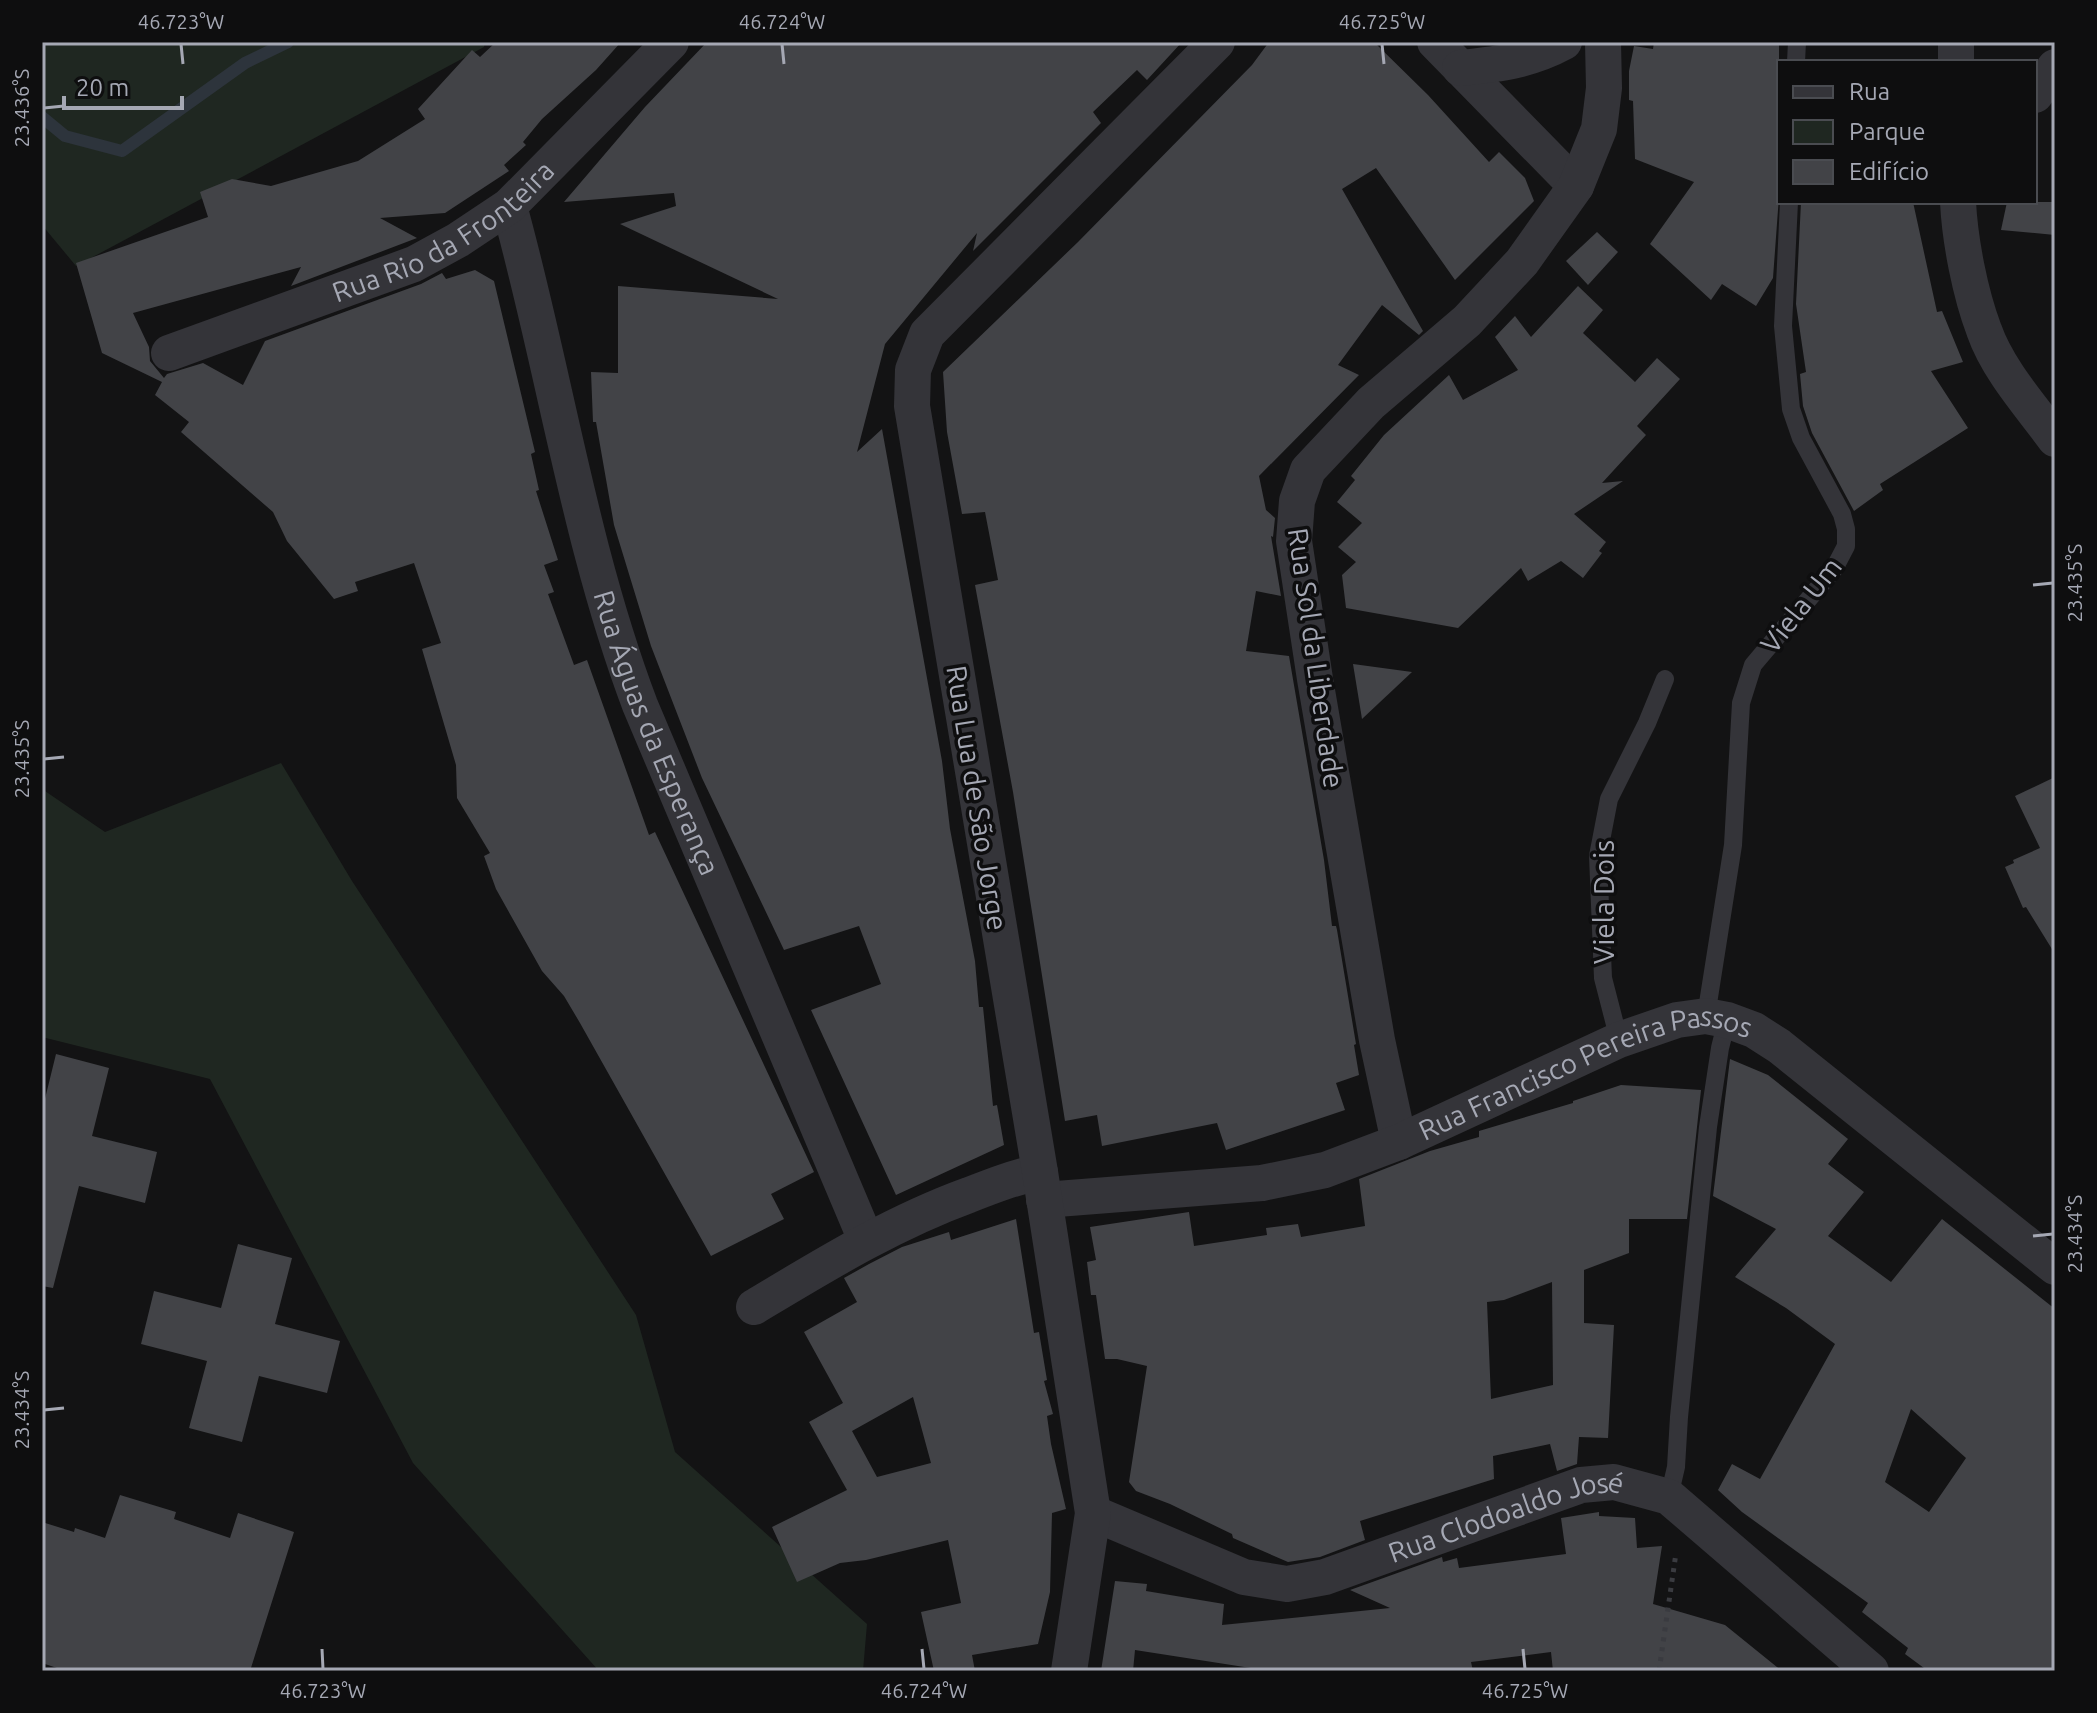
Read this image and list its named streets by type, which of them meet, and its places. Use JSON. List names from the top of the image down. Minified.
{"streets":{"street":["Rua Rio da Fronteira","Rua Sol da Liberdade","Rua Águas da Esperança","Rua Lua de São Jorge","Rua Francisco Pereira Passos","Rua Clodoaldo José"],"lane":["Viela Um","Viela Dois"]},"crossings":[["Rua Rio da Fronteira","Rua Águas da Esperança"],["Viela Um","Rua Francisco Pereira Passos"],["Viela Um","Rua Clodoaldo José"],["Rua Sol da Liberdade","Rua Francisco Pereira Passos"],["Rua Águas da Esperança","Rua Francisco Pereira Passos"],["Rua Lua de São Jorge","Rua Francisco Pereira Passos"],["Rua Lua de São Jorge","Rua Clodoaldo José"],["Viela Dois","Rua Francisco Pereira Passos"]],"legend":["Rua","Parque","Edifício"],"scale_bar":"20 m","coordinates":["46.723°W","46.724°W","46.725°W","23.436°S","23.435°S","23.434°S"]}
